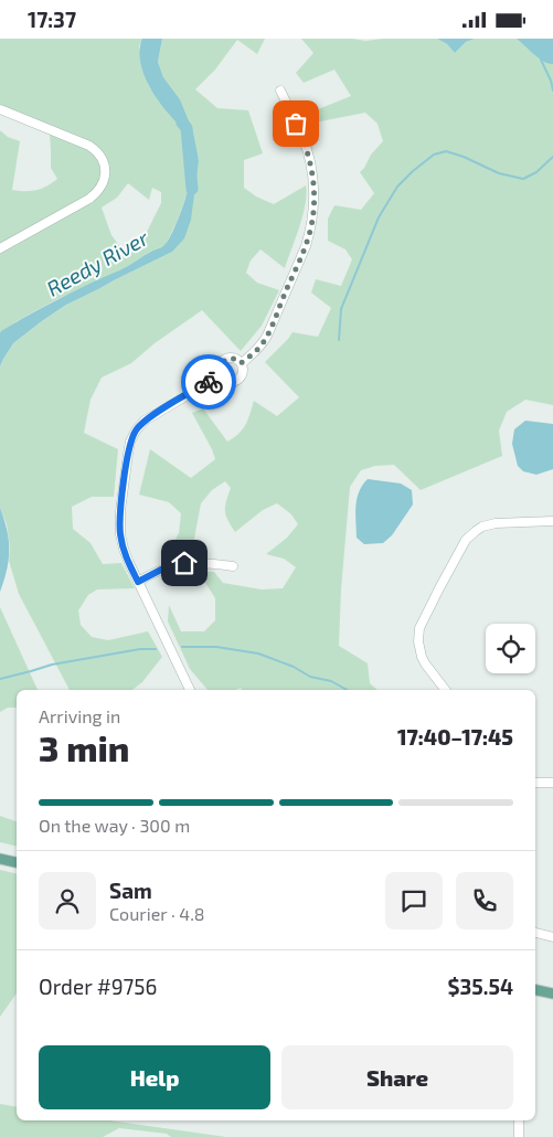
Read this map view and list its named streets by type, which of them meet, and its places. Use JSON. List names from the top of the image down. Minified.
{"water":["Reedy River"],"page":{"status":"17:37","heading":["3 min","Arriving in","17:40–17:45"],"panel":["Sam","Courier · 4.8","Order #9756","$35.54"],"bar":"On the way · 300 m","buttons":["Help","Share"]}}
